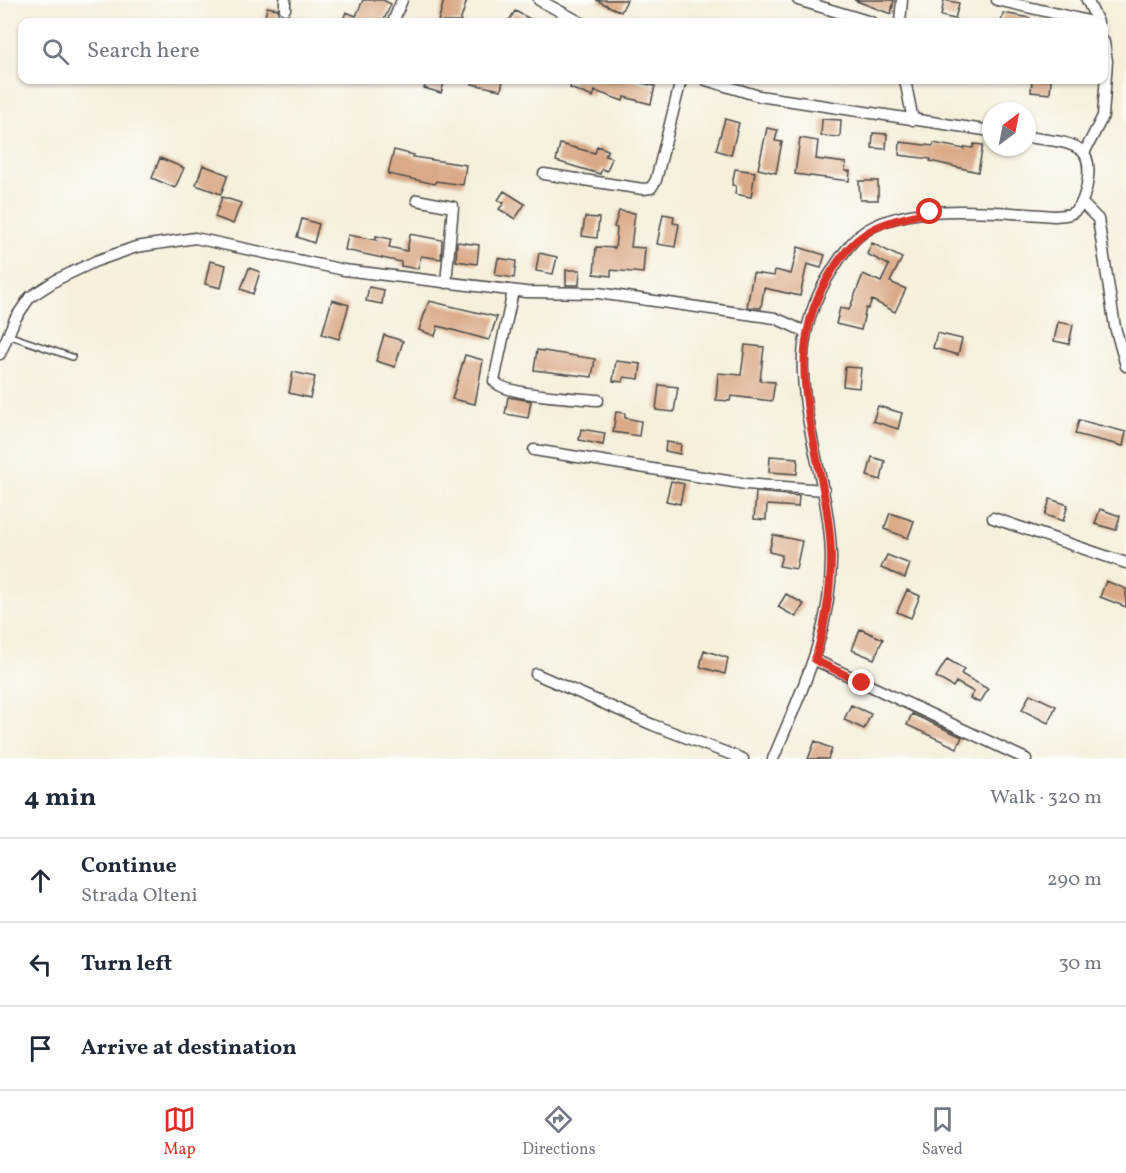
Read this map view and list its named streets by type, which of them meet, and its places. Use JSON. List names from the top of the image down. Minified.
{"north":"top right","page":{"search":"Search here","heading":["4 min","Walk · 320 m"],"list":[["Continue","Strada Olteni","290 m"],["Turn left","30 m"],"Arrive at destination"],"nav":["Map","Directions","Saved"]}}
